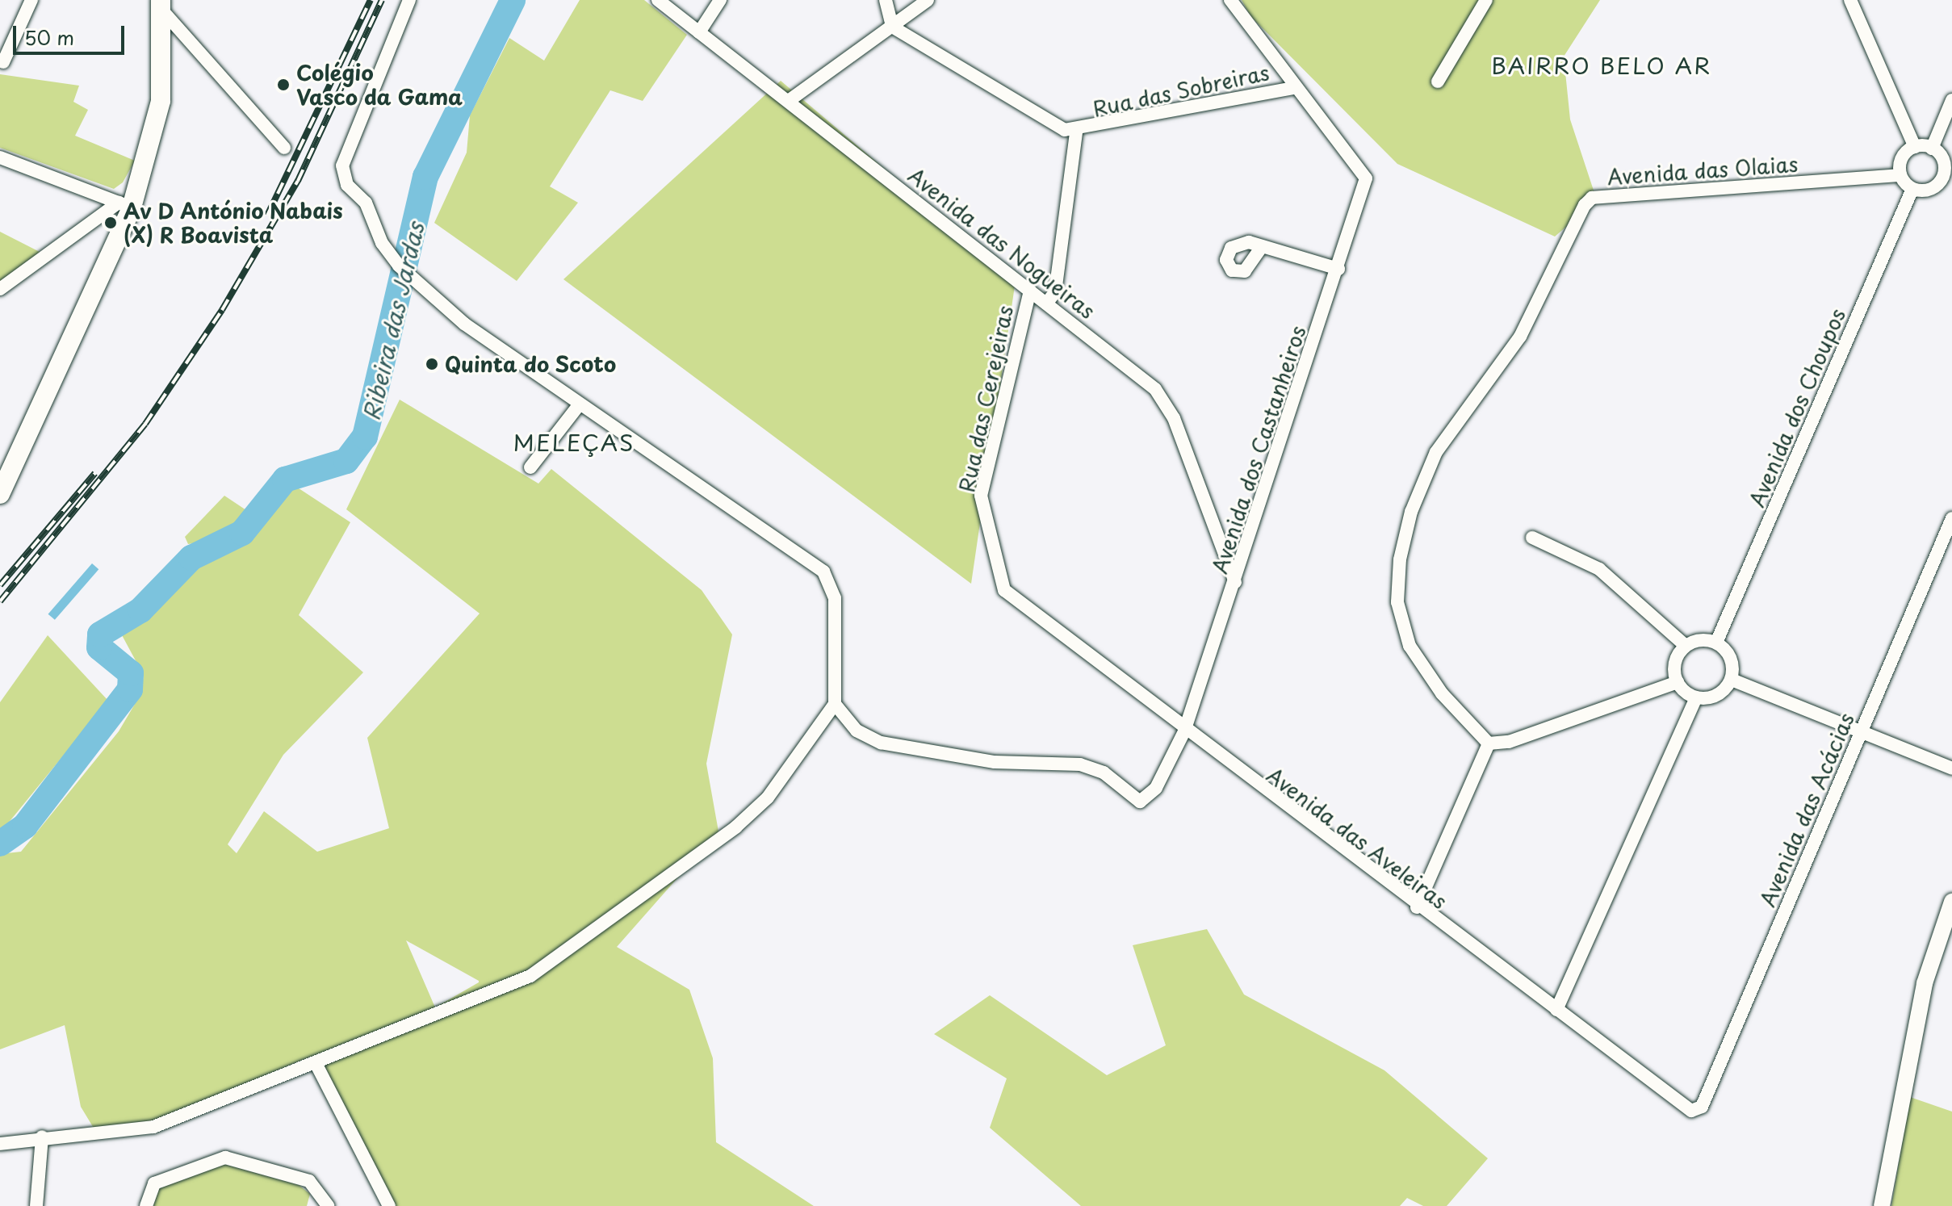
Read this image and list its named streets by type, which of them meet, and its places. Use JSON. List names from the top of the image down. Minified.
{"streets":{"street":["Rua das Sobreiras","Avenida das Olaias","Avenida das Nogueiras","Rua das Cerejeiras","Avenida dos Choupos","Avenida dos Castanheiros","Avenida das Acácias","Avenida das Aveleiras"]},"crossings":[["Rua das Sobreiras","Avenida dos Castanheiros"],["Avenida das Olaias","Avenida dos Choupos"],["Avenida das Nogueiras","Rua das Cerejeiras"],["Avenida das Nogueiras","Avenida dos Castanheiros"],["Rua das Cerejeiras","Avenida das Aveleiras"],["Avenida dos Castanheiros","Avenida das Aveleiras"],["Avenida das Acácias","Avenida das Aveleiras"]],"districts":["BAIRRO BELO AR","MELEÇAS"],"water":["Ribeira das Jardas"],"places":["Colégio Vasco da Gama","Av D António Nabais (X) R Boavista","Quinta do Scoto"],"scale_bar":"50 m"}
